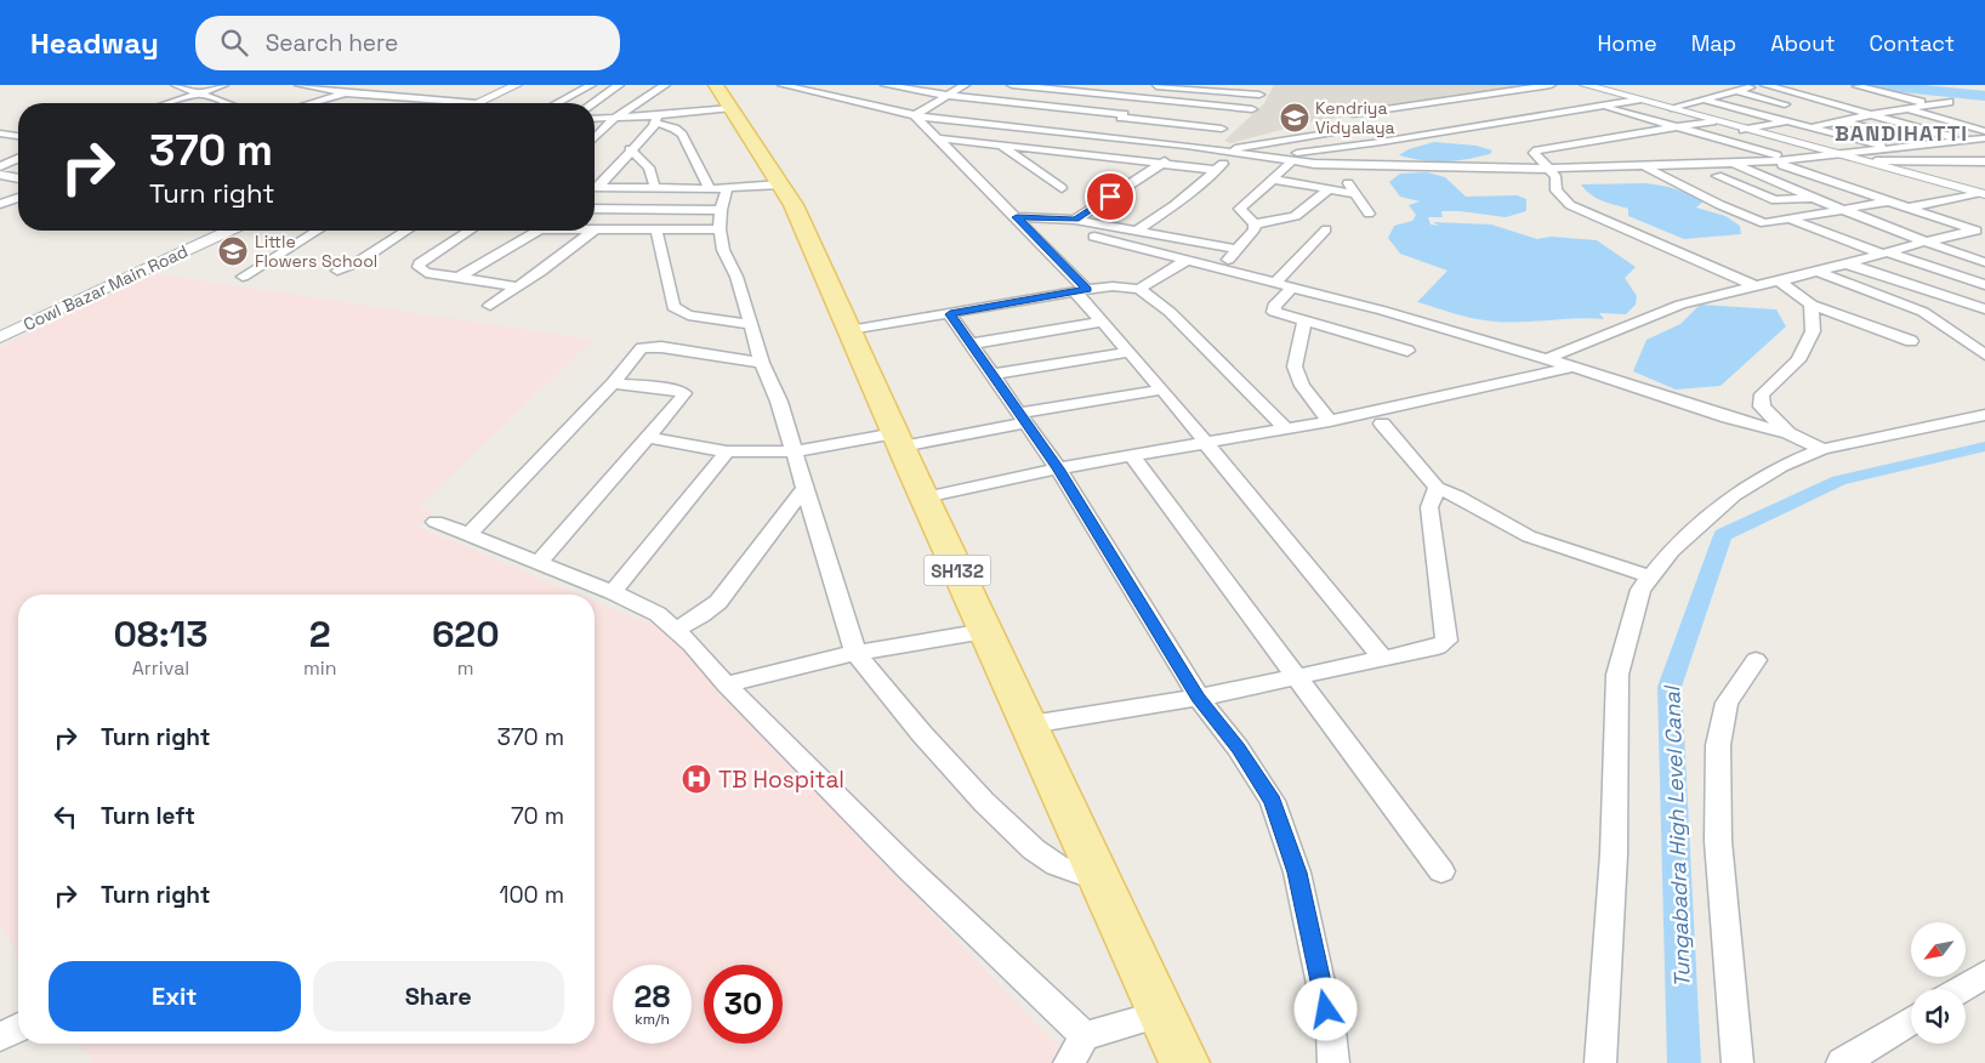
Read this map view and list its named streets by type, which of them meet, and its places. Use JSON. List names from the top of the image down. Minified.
{"streets":{"main road":["SH132"],"street":["Cowl Bazar Main Road"]},"districts":["BANDIHATTI"],"water":["Tungabadra High Level Canal"],"places":{"school or university":["Kendriya Vidyalaya","Little Flowers School"],"hospital":["TB Hospital"]},"north":"bottom left","page":{"header":"Headway","search":"Search here","nav":["Home","Map","About","Contact"],"turn":["370 m","Turn right"],"eta":["08:13","Arrival","2","min","620","m"],"list":[{"name":"Turn right","value":"370 m"},{"name":"Turn left","value":"70 m"},{"name":"Turn right","value":"100 m"}],"buttons":["Exit","Share"],"speed":"28 km/h","limit":"30"}}
